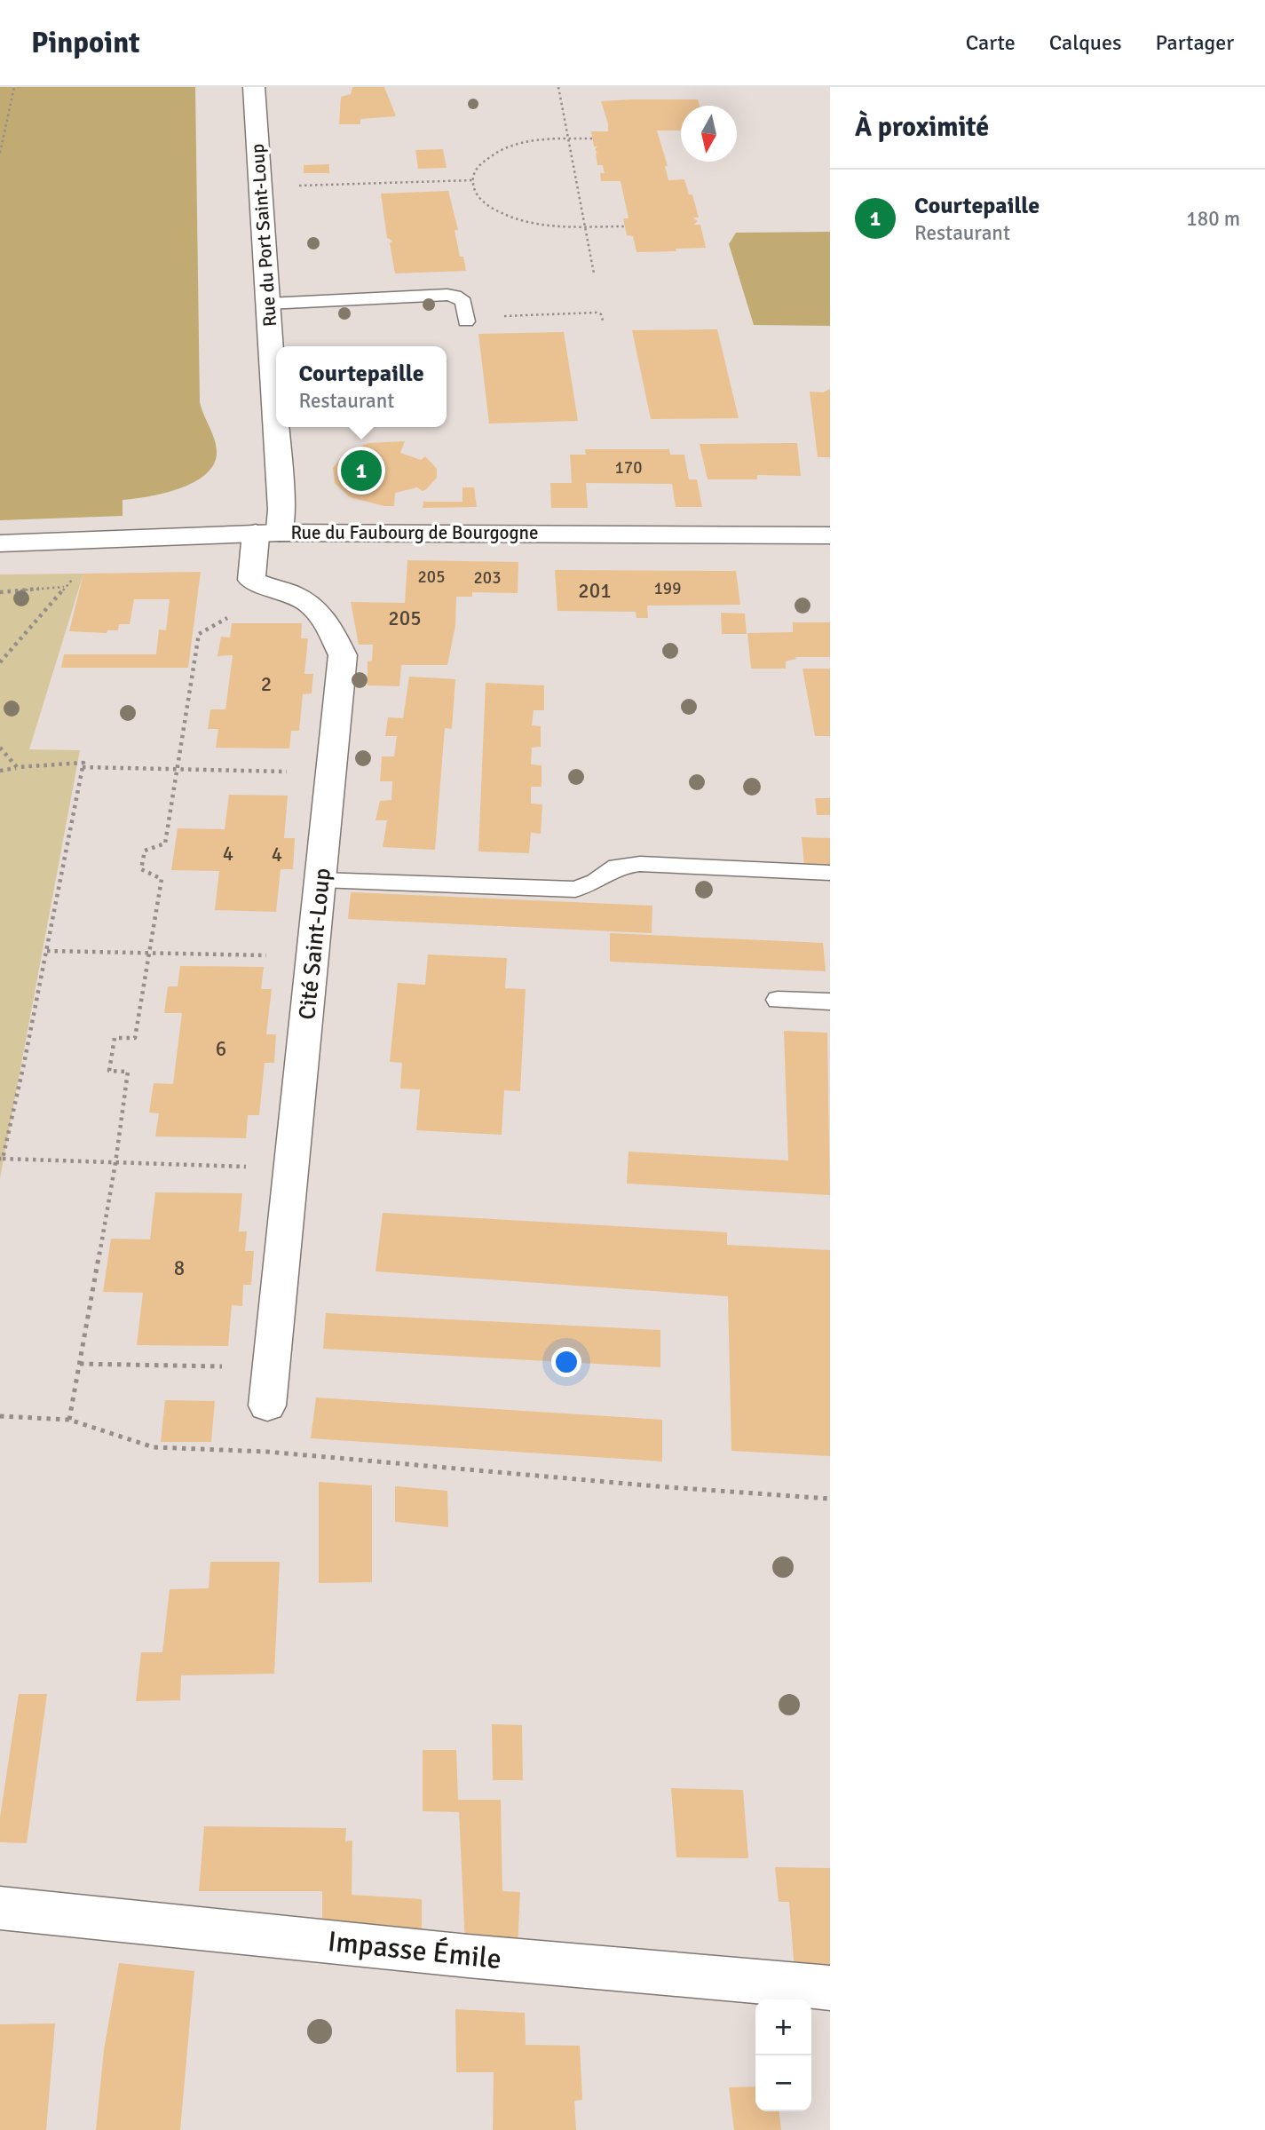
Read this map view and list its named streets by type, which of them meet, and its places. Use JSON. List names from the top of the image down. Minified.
{"streets":{"street":["Rue du Port Saint-Loup","Rue du Faubourg de Bourgogne","Cité Saint-Loup","Impasse Émile"]},"crossings":[["Rue du Port Saint-Loup","Rue du Faubourg de Bourgogne"],["Rue du Port Saint-Loup","Cité Saint-Loup"],["Rue du Faubourg de Bourgogne","Cité Saint-Loup"]],"house_numbers":["170","205","203","199","201","205","2","4","4","6","8"],"north":"bottom","page":{"header":"Pinpoint","nav":["Carte","Calques","Partager"],"heading":"À proximité","list":[{"mark":"1","name":"Courtepaille","note":"Restaurant","value":"180 m"}],"popup":["Courtepaille","Restaurant"],"pins":"1","map_buttons":["+","−"]}}
